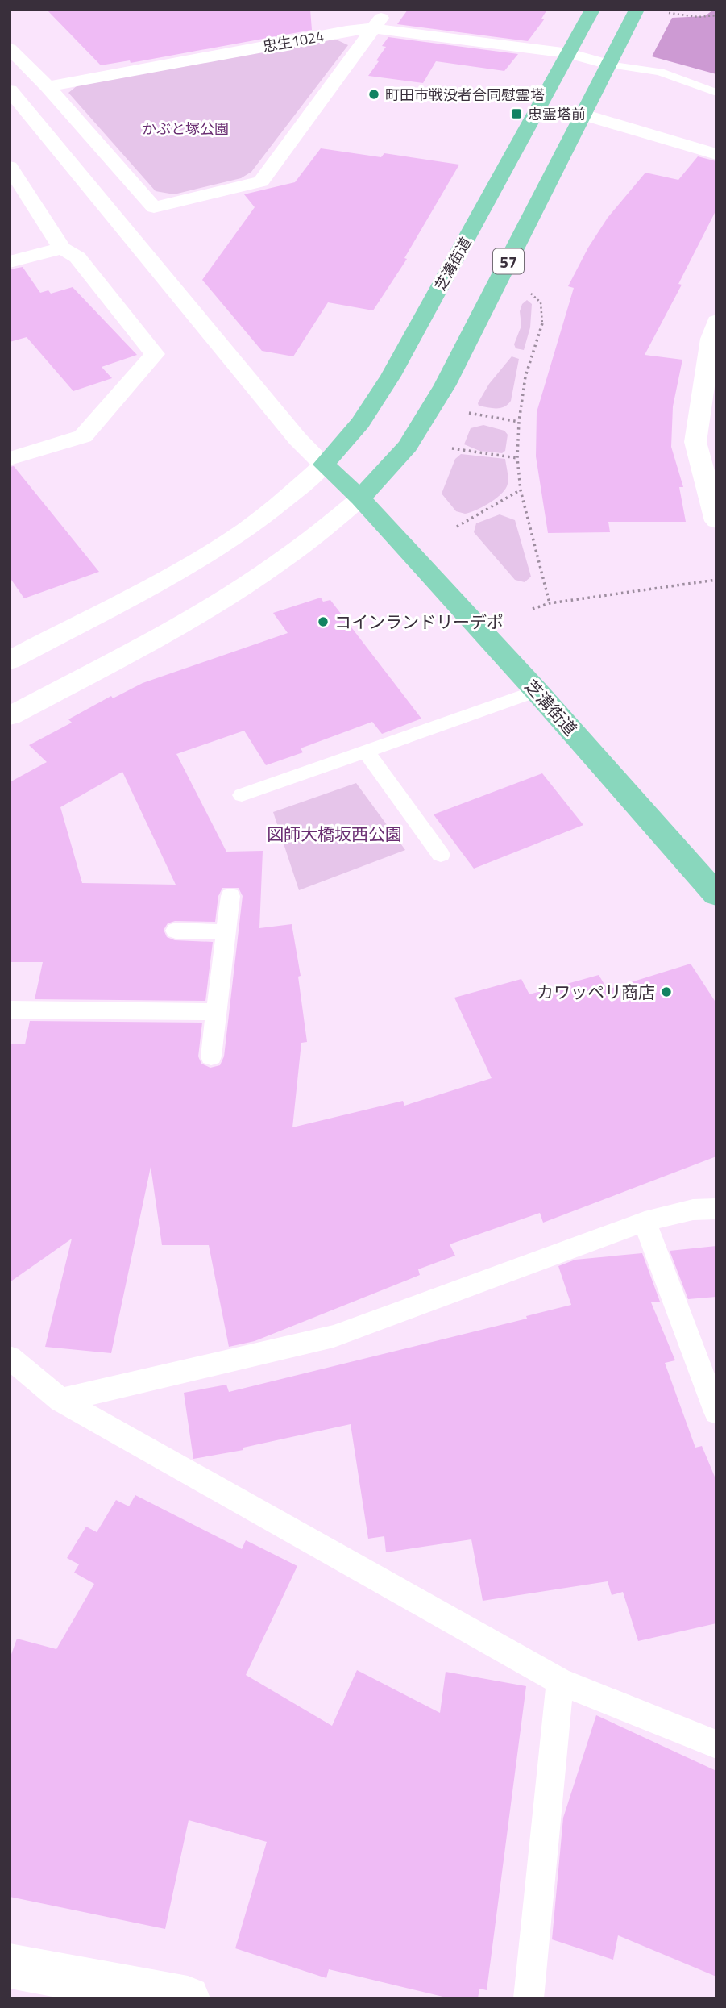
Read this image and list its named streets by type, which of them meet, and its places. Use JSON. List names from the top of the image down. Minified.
{"streets":{"main road":["57","芝溝街道"],"street":["忠生1024"]},"crossings":[["忠生1024","57"],["忠生1024","芝溝街道"],["57","芝溝街道"]],"parks":["かぶと塚公園","図師大橋坂西公園"],"places":{"other":["町田市戦没者合同慰霊塔","コインランドリーデポ","カワッペリ商店"],"transit":["忠霊塔前"]}}
